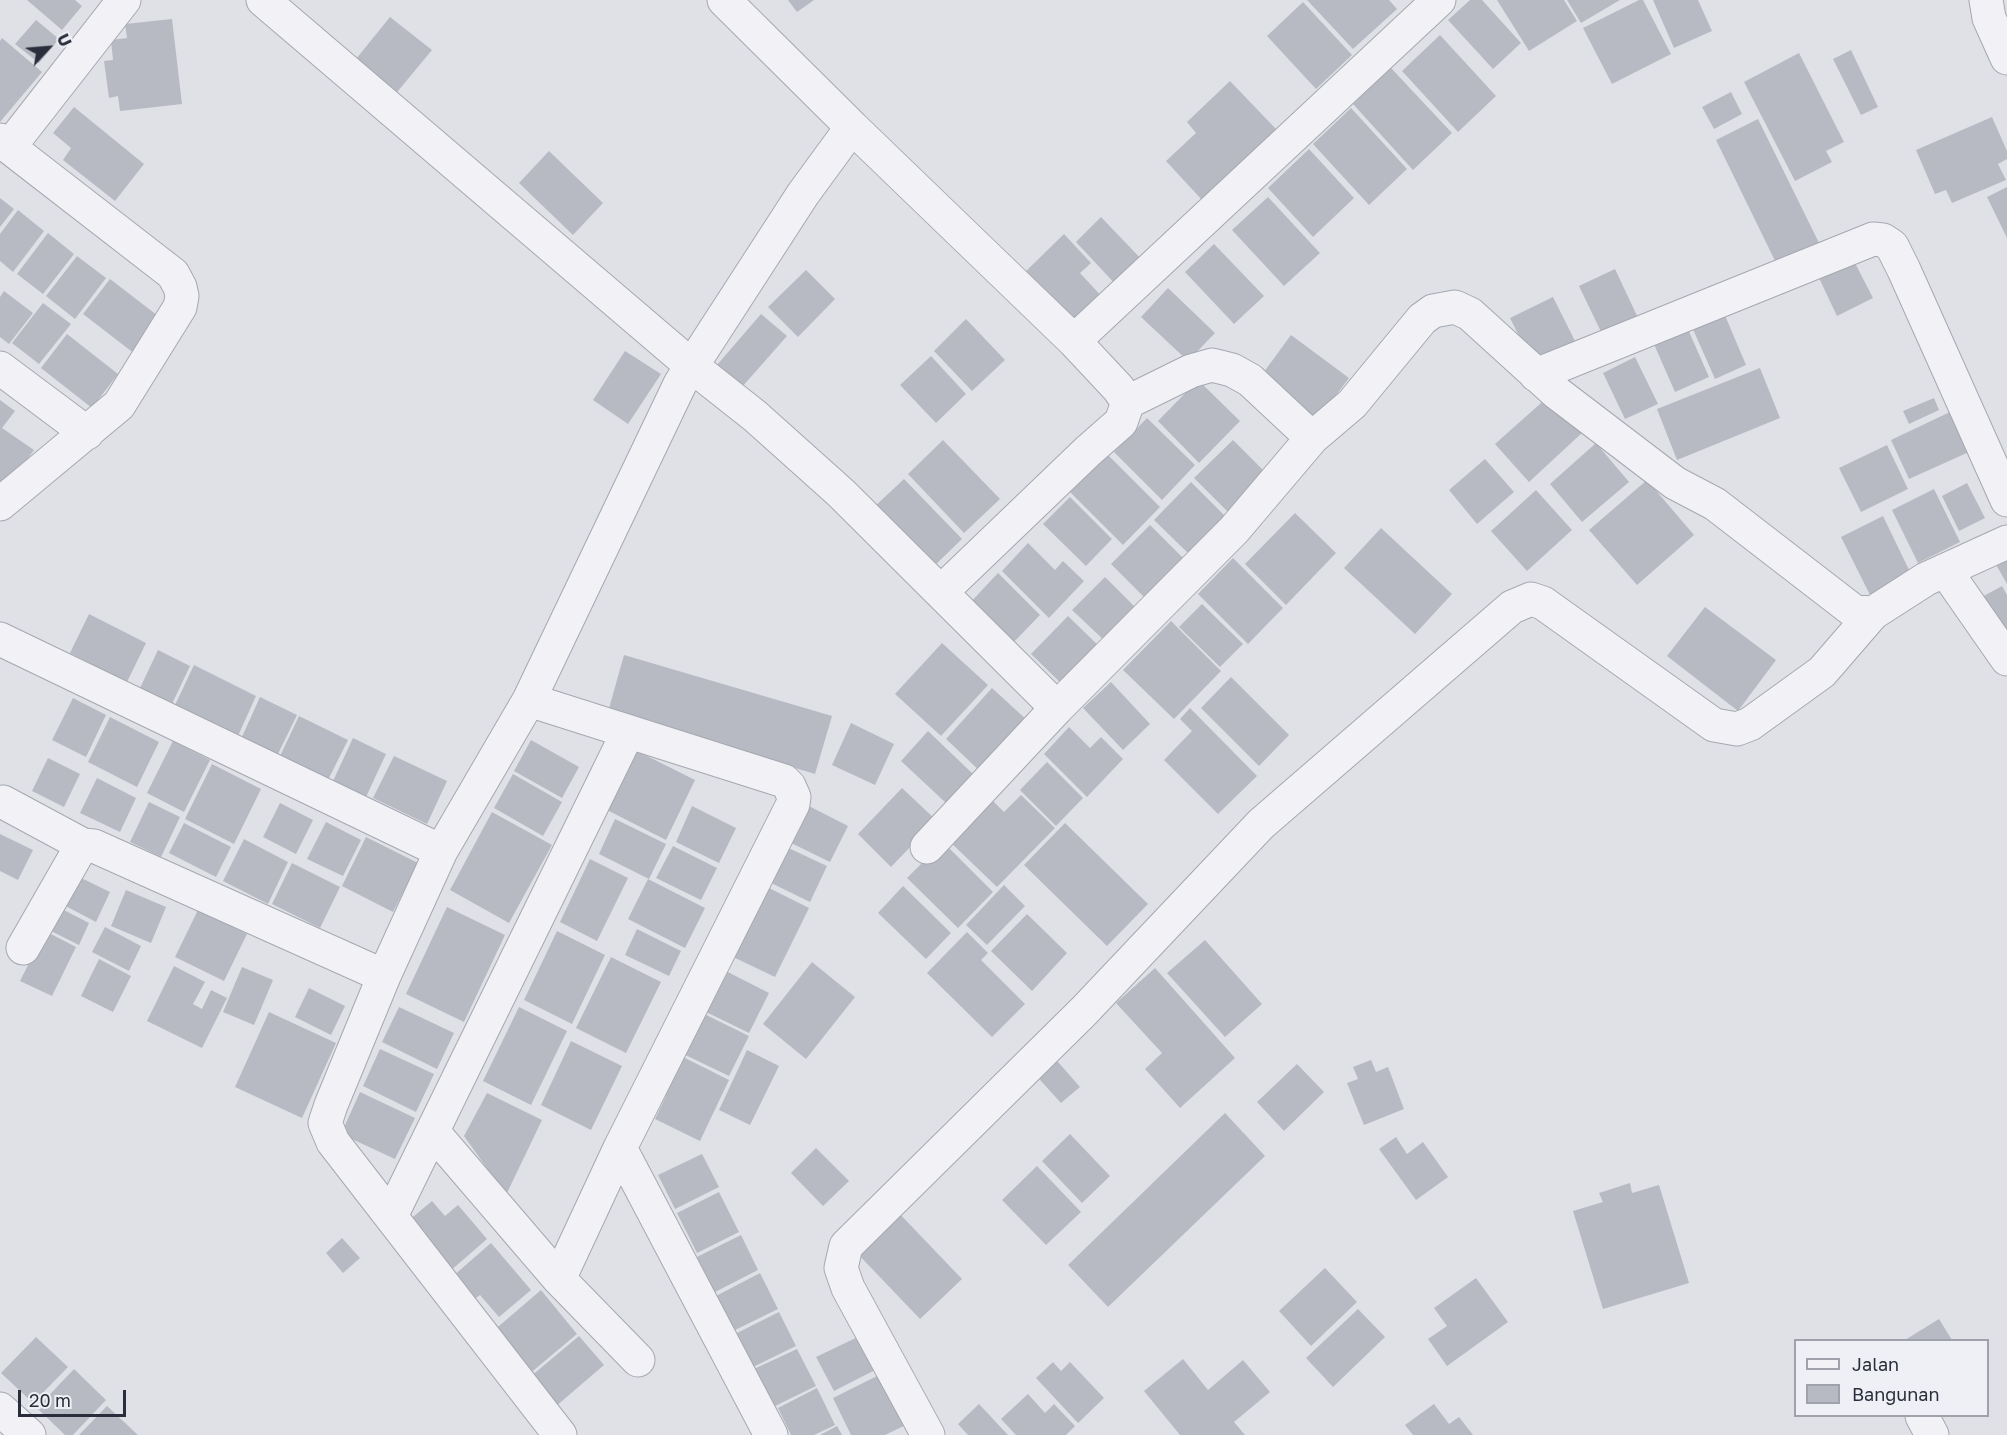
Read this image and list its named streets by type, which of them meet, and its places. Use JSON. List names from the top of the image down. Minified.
{"legend":["Jalan","Bangunan"],"scale_bar":"20 m","north":"top right"}
